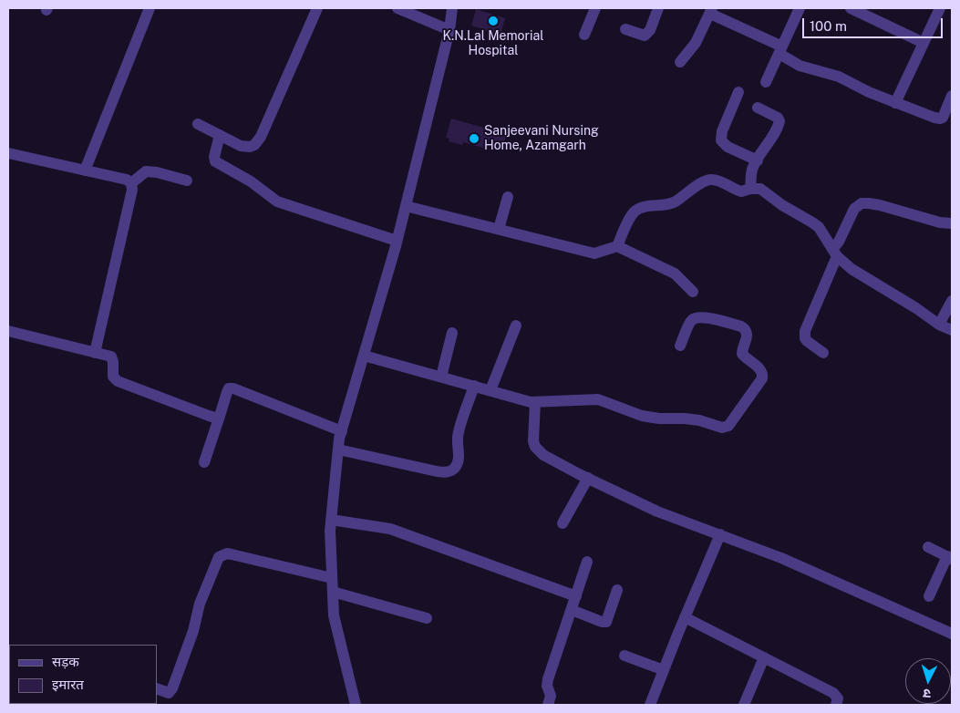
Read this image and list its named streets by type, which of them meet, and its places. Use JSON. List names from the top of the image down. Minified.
{"places":["K.N.Lal Memorial Hospital","Sanjeevani Nursing Home, Azamgarh"],"legend":["सड़क","इमारत"],"scale_bar":"100 m","north":"bottom"}
